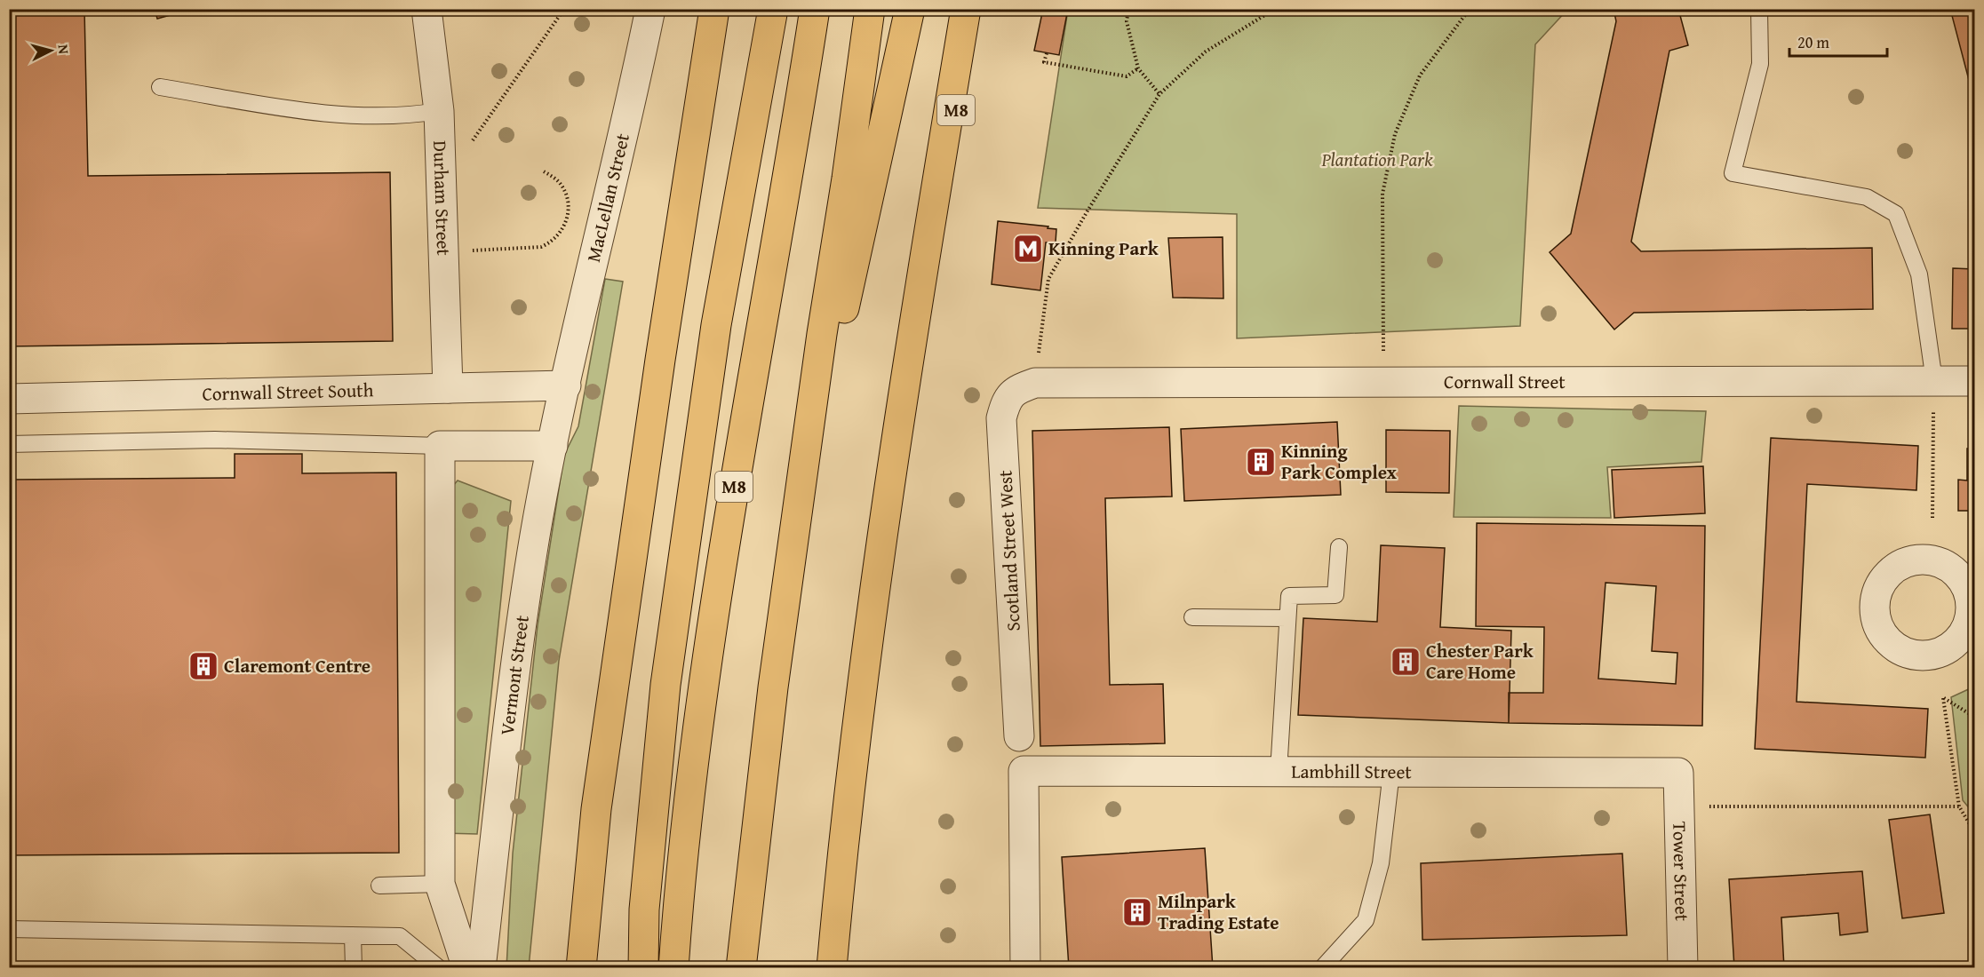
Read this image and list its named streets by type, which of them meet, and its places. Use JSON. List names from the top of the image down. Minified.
{"streets":{"highway":["M8"],"street":["MacLellan Street","Durham Street","Cornwall Street","Cornwall Street South","Scotland Street West","Vermont Street","Lambhill Street","Tower Street"]},"crossings":[["MacLellan Street","Cornwall Street South"],["MacLellan Street","Vermont Street"],["Durham Street","Cornwall Street South"],["Cornwall Street","Scotland Street West"],["Cornwall Street South","Vermont Street"],["Lambhill Street","Tower Street"]],"parks":["Plantation Park"],"places":{"metro station":["Kinning Park"],"building":["Kinning Park Complex","Chester Park Care Home","Claremont Centre","Milnpark Trading Estate"]},"scale_bar":"20 m","north":"right"}
